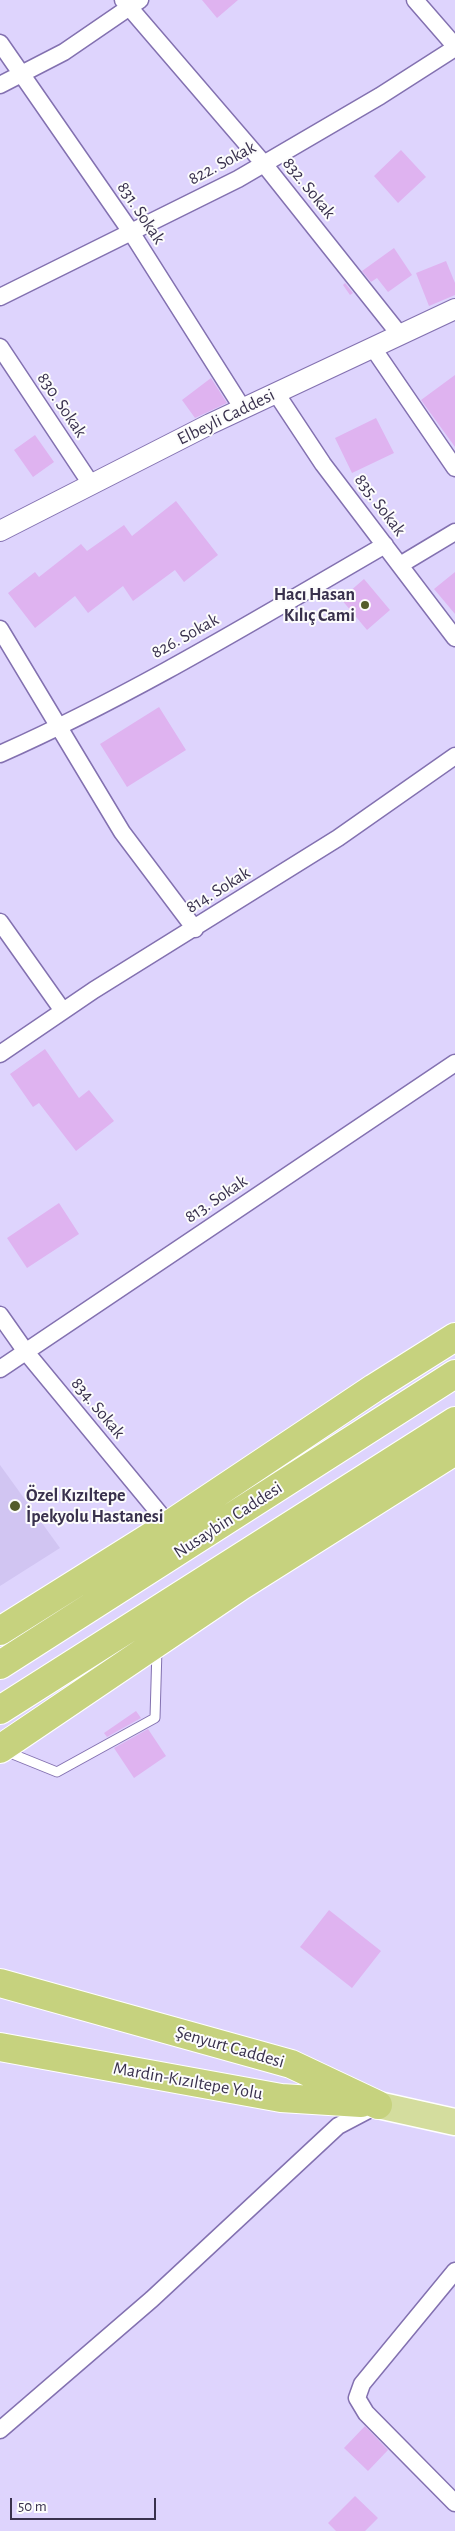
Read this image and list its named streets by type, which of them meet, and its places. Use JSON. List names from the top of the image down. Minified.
{"streets":{"highway":["Nusaybin Caddesi","Şenyurt Caddesi","Mardin-Kızıltepe Yolu"],"street":["822. Sokak","832. Sokak","831. Sokak","830. Sokak","Elbeyli Caddesi","835. Sokak","826. Sokak","814. Sokak","813. Sokak","834. Sokak"]},"crossings":[["822. Sokak","832. Sokak"],["822. Sokak","831. Sokak"],["832. Sokak","Elbeyli Caddesi"],["831. Sokak","Elbeyli Caddesi"],["830. Sokak","Elbeyli Caddesi"],["Elbeyli Caddesi","835. Sokak"],["835. Sokak","826. Sokak"],["813. Sokak","834. Sokak"],["Şenyurt Caddesi","Mardin-Kızıltepe Yolu"]],"places":["Hacı Hasan Kılıç Cami","Özel Kızıltepe İpekyolu Hastanesi"],"scale_bar":"50 m"}
